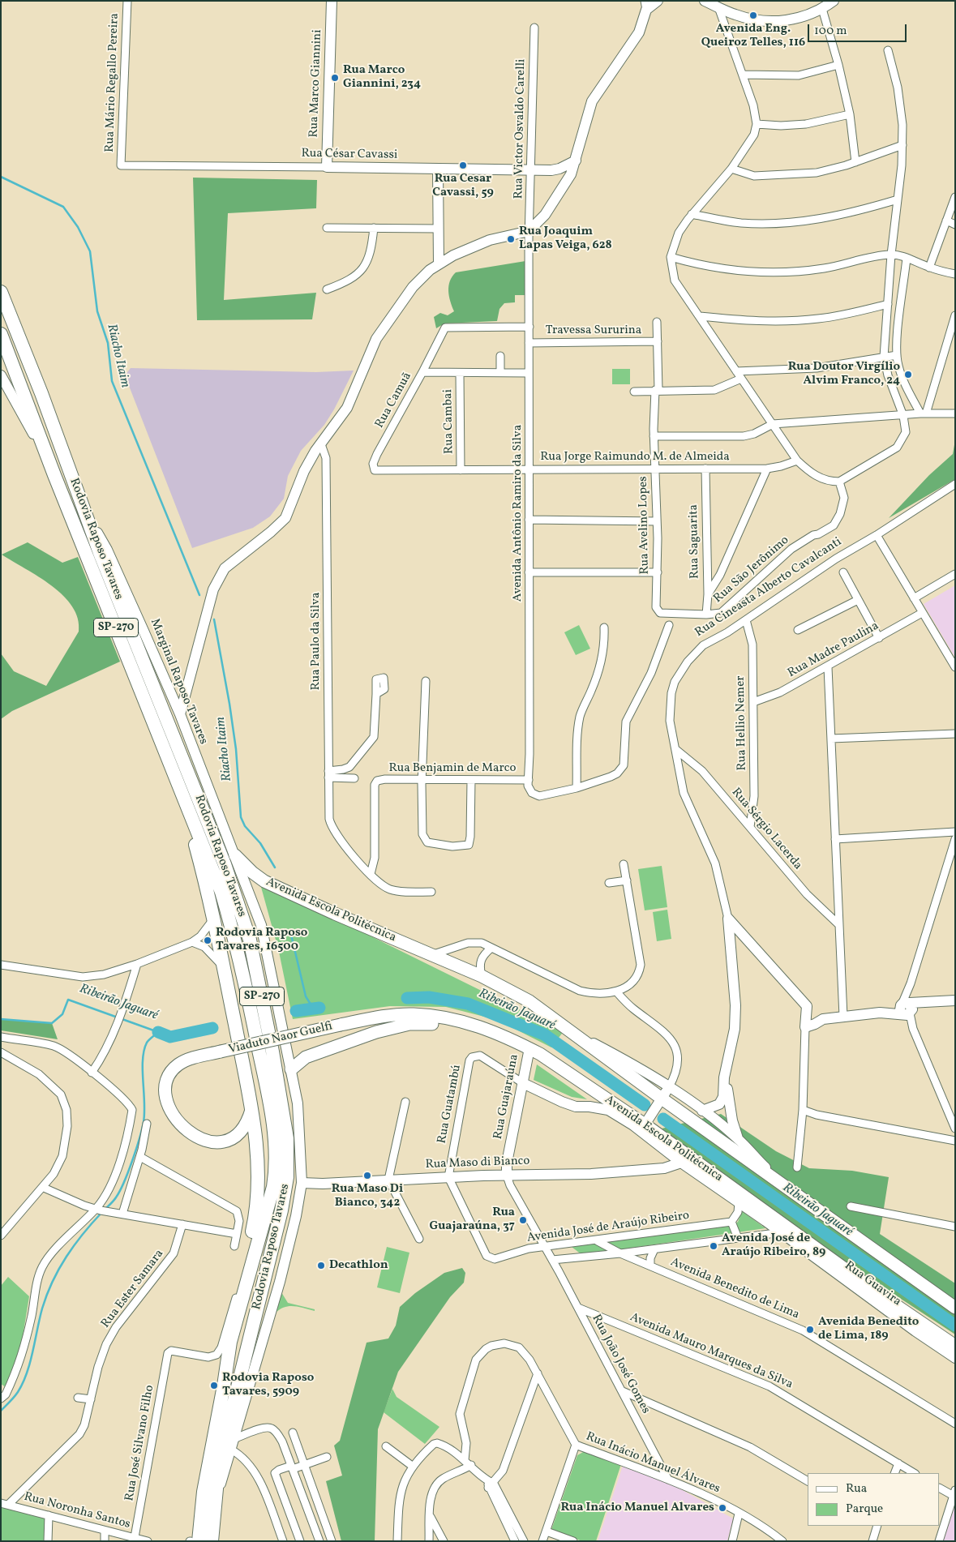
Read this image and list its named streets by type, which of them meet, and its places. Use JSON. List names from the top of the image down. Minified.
{"streets":{"highway":["Rodovia Raposo Tavares","SP-270","Avenida Escola Politécnica","Viaduto Naor Guelfi"],"main road":["Rua Marco Giannini","Rua César Cavassi","Rua Cineasta Alberto Cavalcanti","Marginal Raposo Tavares","Rua Guajaraúna","Rua Maso di Bianco","Rua Guavira"],"street":["Rua Mário Regallo Pereira","Rua Victor Osvaldo Carelli","Travessa Sururina","Rua Camuã","Rua Cambai","Rua Jorge Raimundo M. de Almeida","Avenida Antônio Ramiro da Silva","Rua Avelino Lopes","Rua Saguarita","Rua São Jerônimo","Rua Paulo da Silva","Rua Madre Paulina","Rua Hellio Nemer","Rua Benjamin de Marco","Rua Sérgio Lacerda","Rua Guatambú","Avenida José de Araújo Ribeiro","Rua Ester Samara","Avenida Benedito de Lima","Avenida Mauro Marques da Silva","Rua João José Gomes","Rua José Silvano Filho","Rua Inácio Manuel Álvares","Rua Noronha Santos"]},"crossings":[["Rua Mário Regallo Pereira","Rua César Cavassi"],["Rua Marco Giannini","Rua César Cavassi"],["Rua Victor Osvaldo Carelli","Rua César Cavassi"],["Rua Victor Osvaldo Carelli","Avenida Antônio Ramiro da Silva"],["Travessa Sururina","Avenida Antônio Ramiro da Silva"],["Travessa Sururina","Rua Avelino Lopes"],["Rua Camuã","Rua Cambai"],["Rua Camuã","Rua Jorge Raimundo M. de Almeida"],["Rua Camuã","Avenida Antônio Ramiro da Silva"],["Rua Cambai","Rua Jorge Raimundo M. de Almeida"],["Rua Jorge Raimundo M. de Almeida","Avenida Antônio Ramiro da Silva"],["Rua Jorge Raimundo M. de Almeida","Rua Avelino Lopes"],["Rua Jorge Raimundo M. de Almeida","Rua Saguarita"],["Avenida Antônio Ramiro da Silva","Rua Benjamin de Marco"],["Rua Avelino Lopes","Rua Saguarita"],["Rua Avelino Lopes","Rua São Jerônimo"],["Rodovia Raposo Tavares","Marginal Raposo Tavares"],["Rodovia Raposo Tavares","Rua José Silvano Filho"],["Rua Saguarita","Rua São Jerônimo"],["Rua Cineasta Alberto Cavalcanti","Rua Hellio Nemer"],["Rua Cineasta Alberto Cavalcanti","Rua Sérgio Lacerda"],["Rua Cineasta Alberto Cavalcanti","Avenida Escola Politécnica"],["Rua Paulo da Silva","Rua Benjamin de Marco"],["Rua Madre Paulina","Rua Hellio Nemer"],["Marginal Raposo Tavares","Avenida Escola Politécnica"],["Marginal Raposo Tavares","Rua Maso di Bianco"],["Rua Hellio Nemer","Rua Sérgio Lacerda"],["Avenida Escola Politécnica","Viaduto Naor Guelfi"],["Avenida Escola Politécnica","Rua Guajaraúna"],["Avenida Escola Politécnica","Rua Guavira"],["Rua Guajaraúna","Rua Maso di Bianco"],["Rua Guajaraúna","Avenida José de Araújo Ribeiro"],["Rua Guajaraúna","Rua Guavira"],["Rua Guajaraúna","Rua João José Gomes"],["Rua Guatambú","Rua Maso di Bianco"],["Rua Guatambú","Avenida José de Araújo Ribeiro"],["Rua Guatambú","Rua Guavira"],["Rua Maso di Bianco","Avenida José de Araújo Ribeiro"],["Rua Maso di Bianco","Rua Guavira"],["Avenida José de Araújo Ribeiro","Rua Guavira"],["Avenida José de Araújo Ribeiro","Avenida Benedito de Lima"],["Avenida José de Araújo Ribeiro","Rua João José Gomes"],["Rua Ester Samara","Rua Noronha Santos"],["Avenida Mauro Marques da Silva","Rua João José Gomes"],["Rua João José Gomes","Rua Inácio Manuel Álvares"],["Rua José Silvano Filho","Rua Noronha Santos"]],"water":["Riacho Itaim","Ribeirão Jaguaré"],"places":["Avenida Eng. Queiroz Telles, 116","Rua Marco Giannini, 234","Rua Cesar Cavassi, 59","Rua Joaquim Lapas Veiga, 628","Rua Doutor Virgílio Alvim Franco, 24","Rodovia Raposo Tavares, 16500","Rua Maso Di Bianco, 342","Rua Guajaraúna, 37","Avenida José de Araújo Ribeiro, 89","Decathlon","Avenida Benedito de Lima, 189","Rodovia Raposo Tavares, 5909","Rua Inácio Manuel Alvares"],"legend":["Rua","Parque"],"scale_bar":"100 m"}
